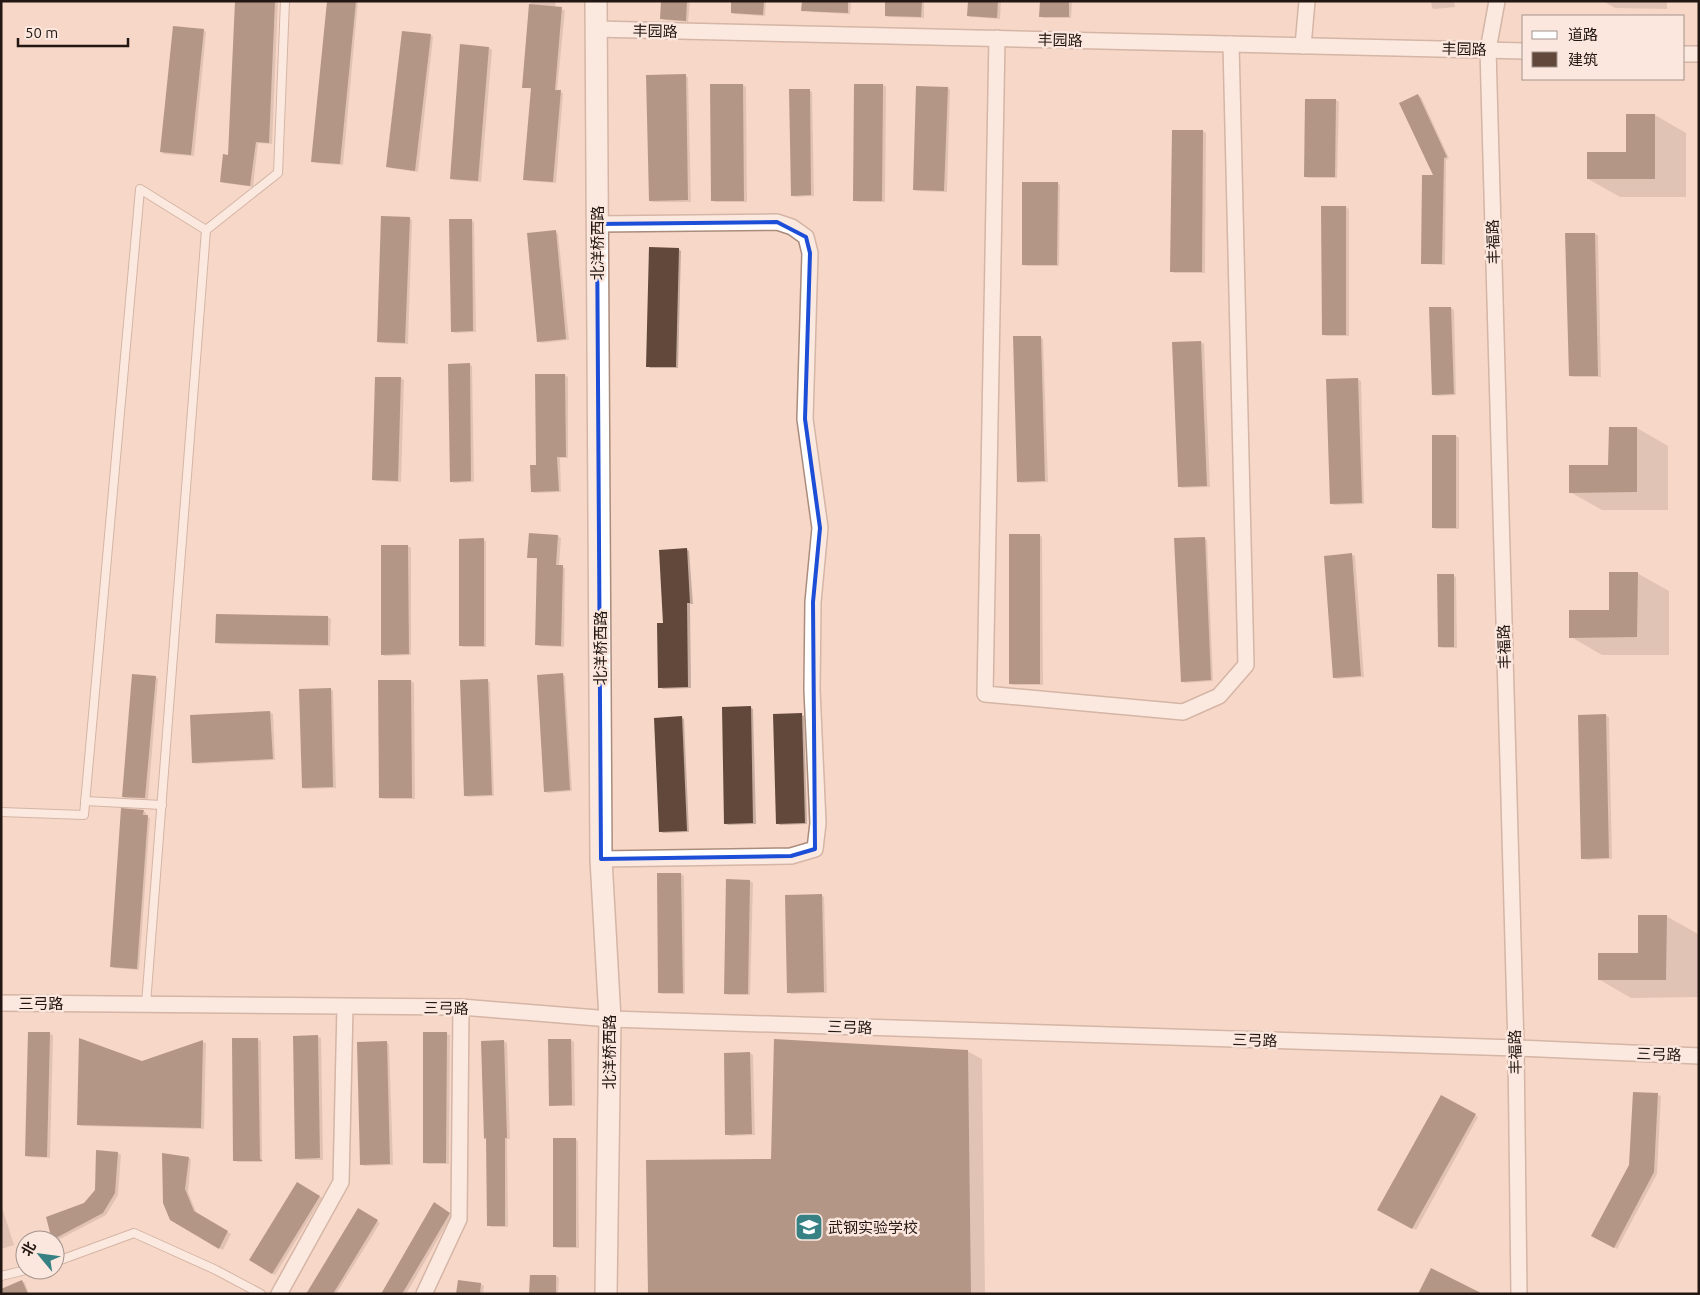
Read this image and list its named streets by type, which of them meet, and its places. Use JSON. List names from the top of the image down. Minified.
{"streets":{"main road":["北洋桥西路"],"street":["丰园路","丰福路","三弓路"]},"crossings":[["丰园路","丰福路"],["丰园路","北洋桥西路"],["丰福路","三弓路"],["北洋桥西路","三弓路"]],"places":{"school or university":["武钢实验学校"]},"legend":["道路","建筑"],"scale_bar":"50 m","north":"top left"}
